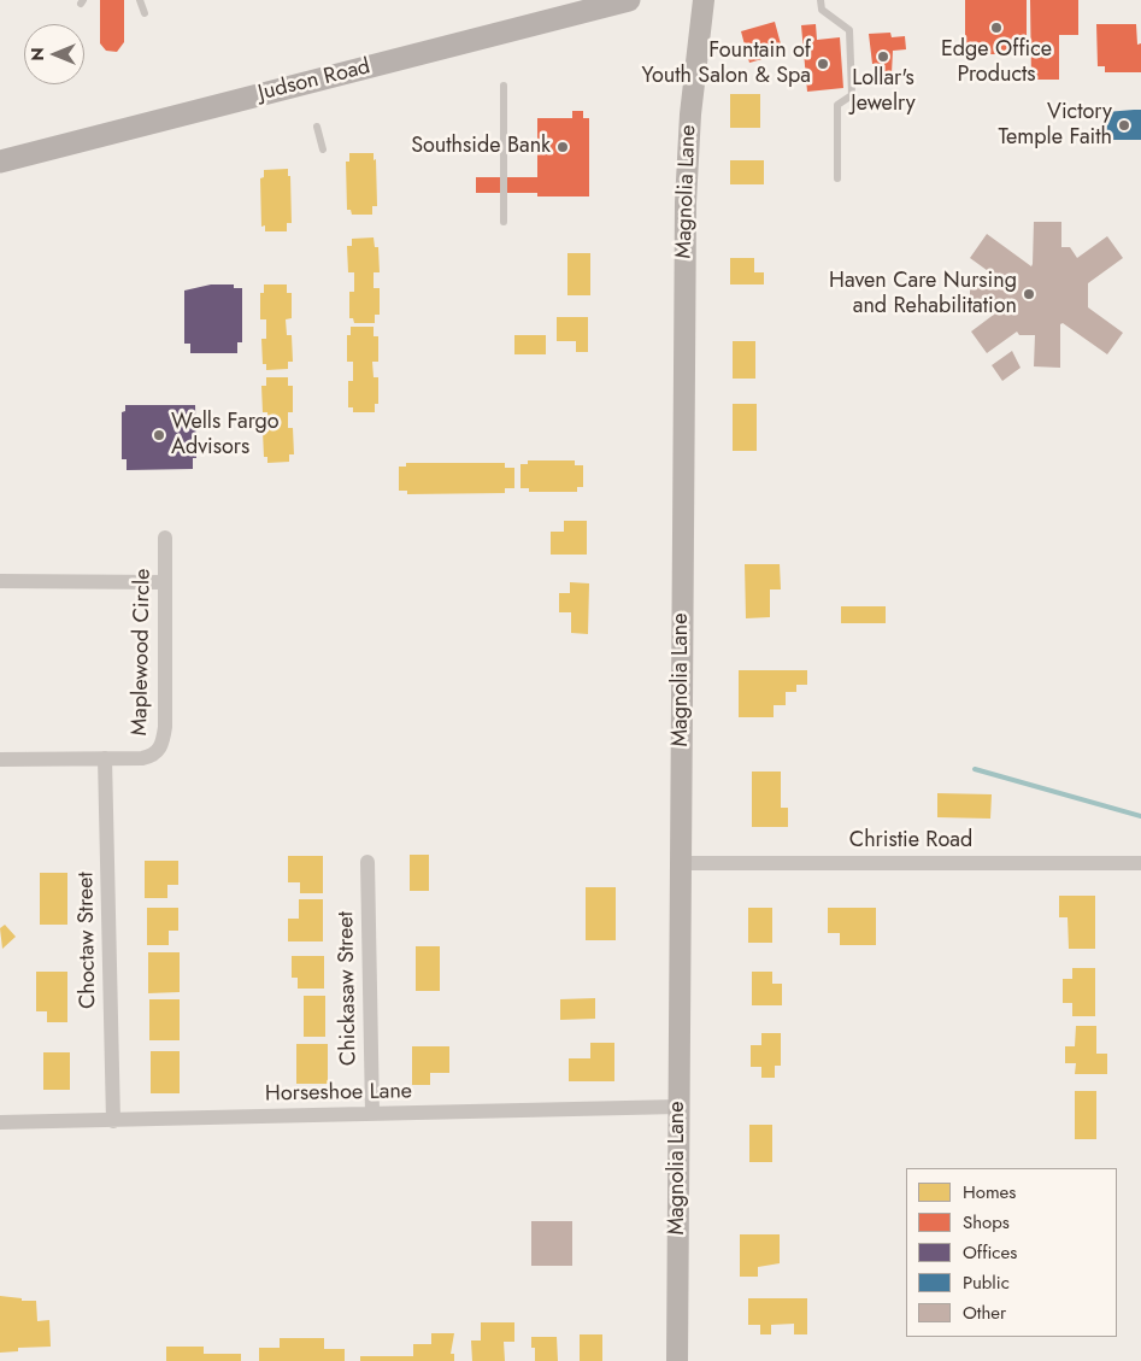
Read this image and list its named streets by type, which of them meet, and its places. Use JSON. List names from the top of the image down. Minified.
{"streets":{"main road":["Judson Road","Magnolia Lane"],"street":["Maplewood Circle","Christie Road","Choctaw Street","Chickasaw Street","Horseshoe Lane"]},"crossings":[["Magnolia Lane","Christie Road"],["Magnolia Lane","Horseshoe Lane"],["Maplewood Circle","Choctaw Street"],["Choctaw Street","Horseshoe Lane"],["Chickasaw Street","Horseshoe Lane"]],"places":["Edge Office Products","Lollar's Jewelry","Fountain of Youth Salon & Spa","Victory Temple Faith","Southside Bank","Haven Care Nursing and Rehabilitation","Wells Fargo Advisors"],"legend":["Homes","Shops","Offices","Public","Other"],"north":"left"}
